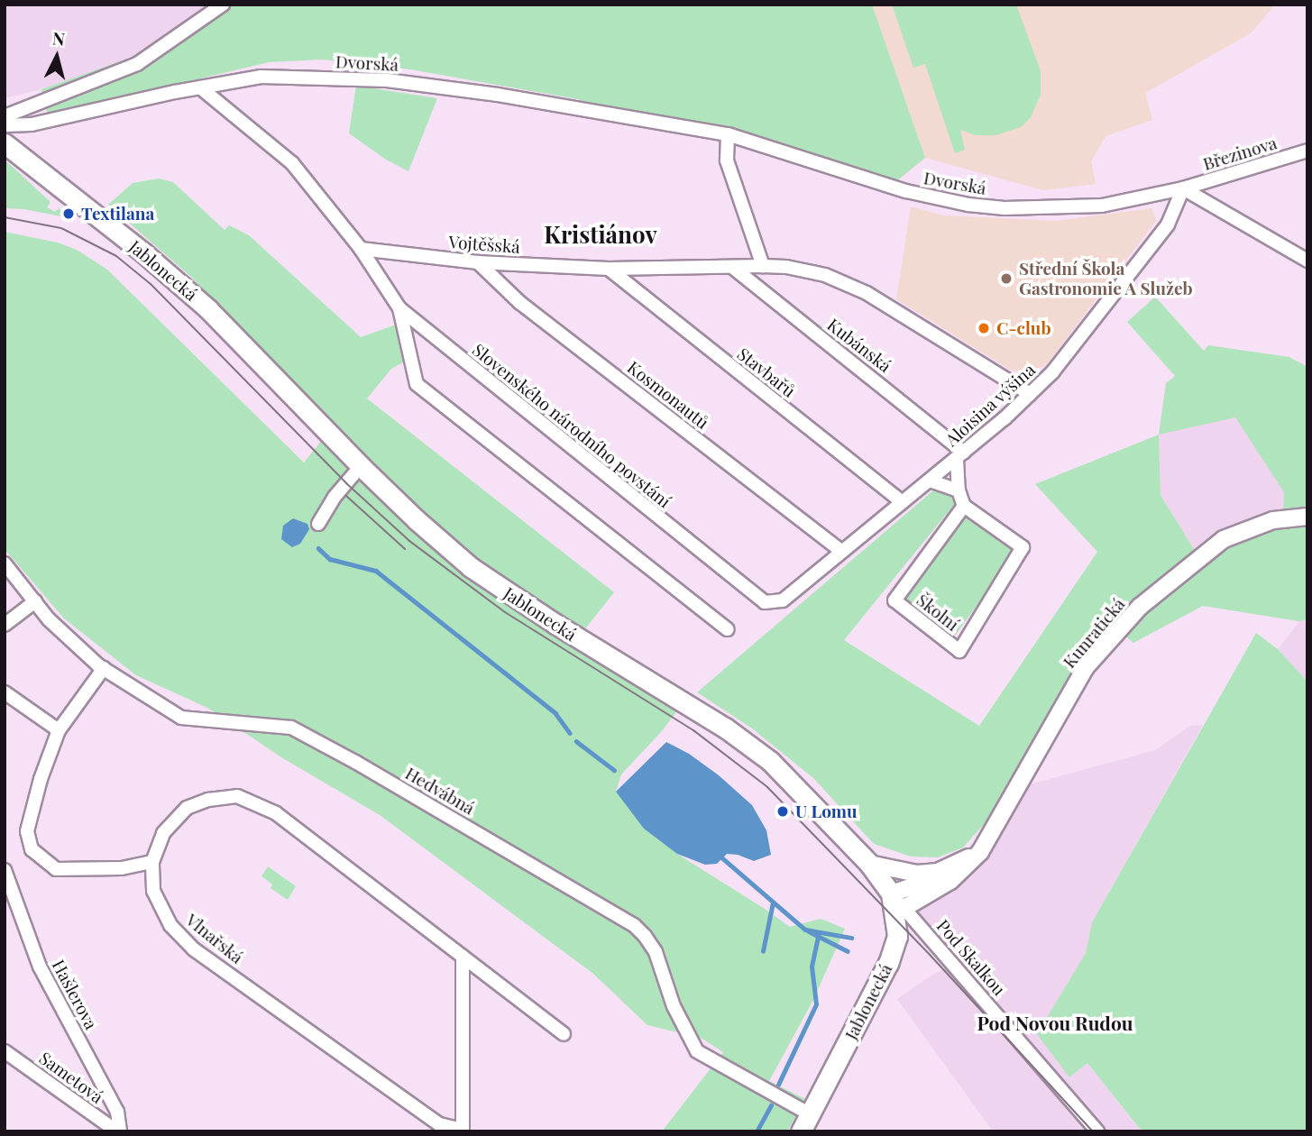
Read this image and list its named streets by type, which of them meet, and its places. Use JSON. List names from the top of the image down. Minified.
{"streets":{"main road":["Jablonecká"],"street":["Dvorská","Březinova","Vojtěšská","Kubánská","Stavbařů","Kosmonautů","Aloisina výšina","Slovenského národního povstání","Školní","Kunratická","Hedvábná","Vlnařská","Pod Skalkou","Hašlerova","Sametová"]},"crossings":[["Dvorská","Březinova"],["Dvorská","Aloisina výšina"],["Březinova","Aloisina výšina"],["Vojtěšská","Kubánská"],["Vojtěšská","Stavbařů"],["Vojtěšská","Kosmonautů"],["Vojtěšská","Aloisina výšina"],["Vojtěšská","Slovenského národního povstání"],["Jablonecká","Kunratická"],["Jablonecká","Hedvábná"],["Jablonecká","Pod Skalkou"],["Kubánská","Aloisina výšina"],["Stavbařů","Aloisina výšina"],["Kosmonautů","Aloisina výšina"],["Aloisina výšina","Slovenského národního povstání"],["Kunratická","Pod Skalkou"],["Hašlerova","Sametová"]],"districts":["Kristiánov","Pod Novou Rudou"],"places":["Textilana","Střední Škola Gastronomie A Služeb","C-club","U Lomu"],"north":"top"}
